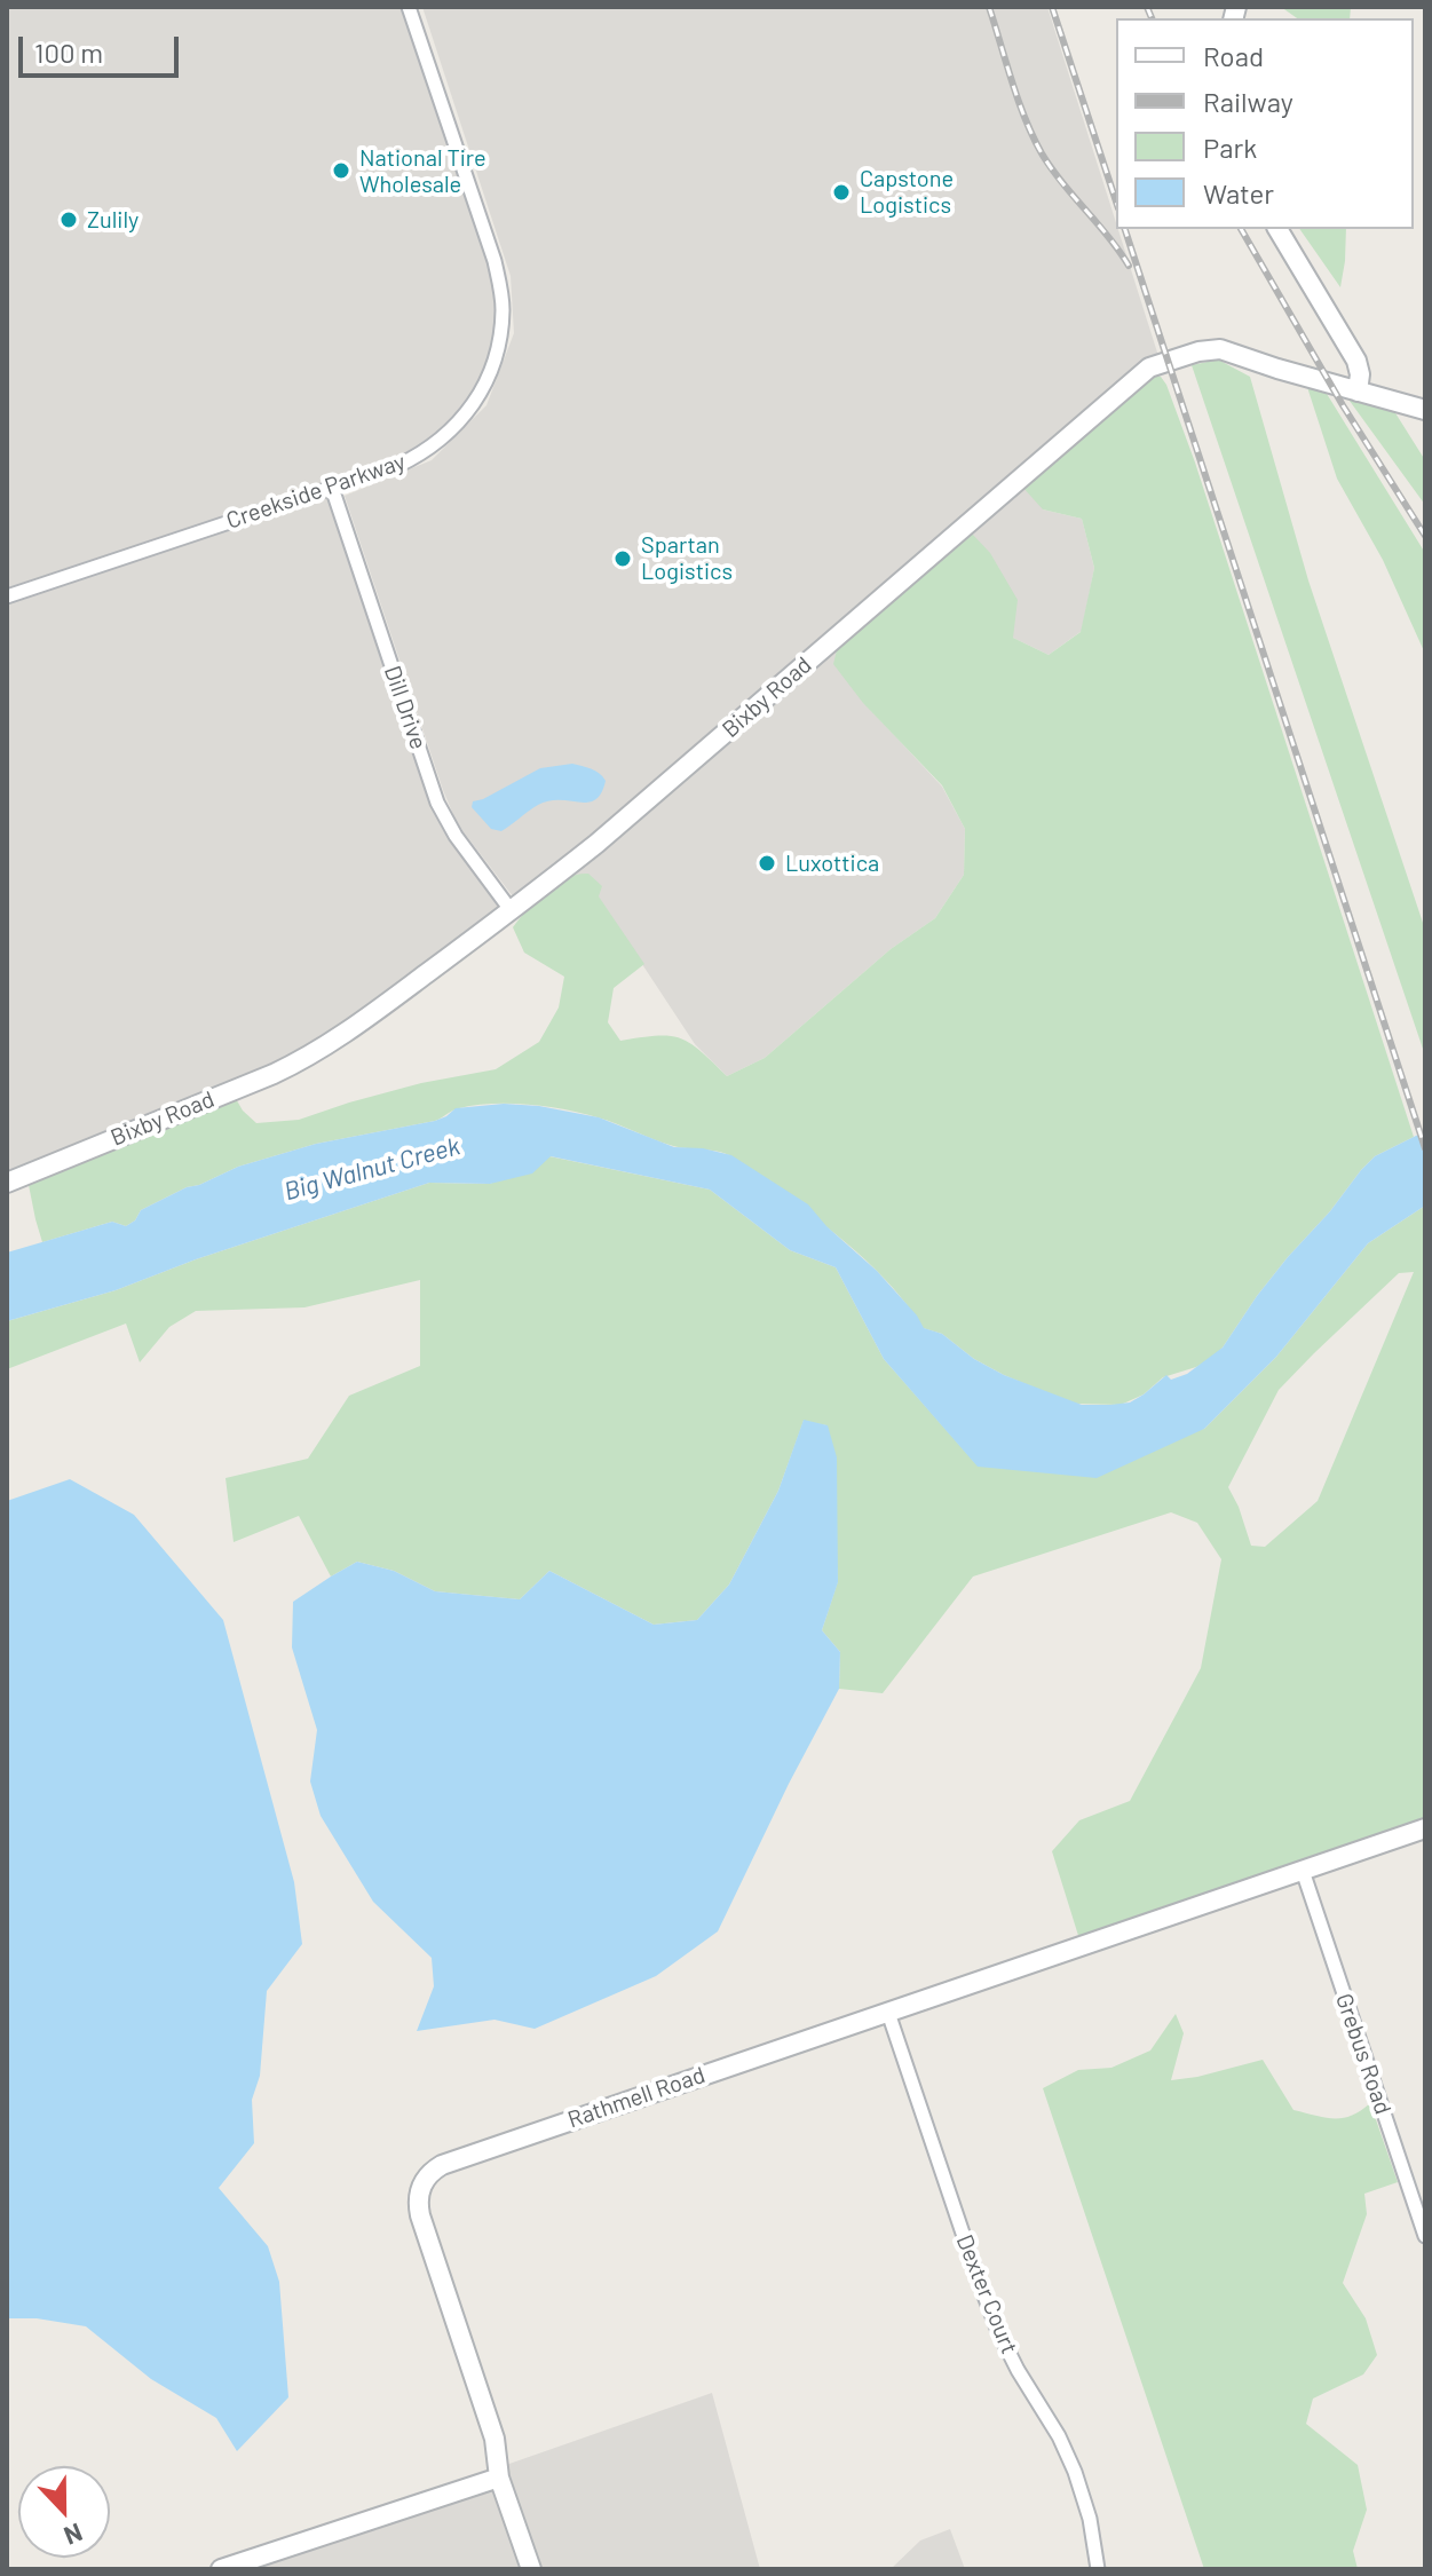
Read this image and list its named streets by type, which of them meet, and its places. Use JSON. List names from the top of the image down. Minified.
{"streets":{"street":["Creekside Parkway","Bixby Road","Dill Drive","Grebus Road","Rathmell Road","Dexter Court"]},"crossings":[["Creekside Parkway","Dill Drive"],["Bixby Road","Dill Drive"],["Grebus Road","Rathmell Road"],["Rathmell Road","Dexter Court"]],"water":["Big Walnut Creek"],"places":["National Tire Wholesale","Capstone Logistics","Zulily","Spartan Logistics","Luxottica"],"legend":["Road","Railway","Park","Water"],"scale_bar":"100 m","north":"bottom"}
